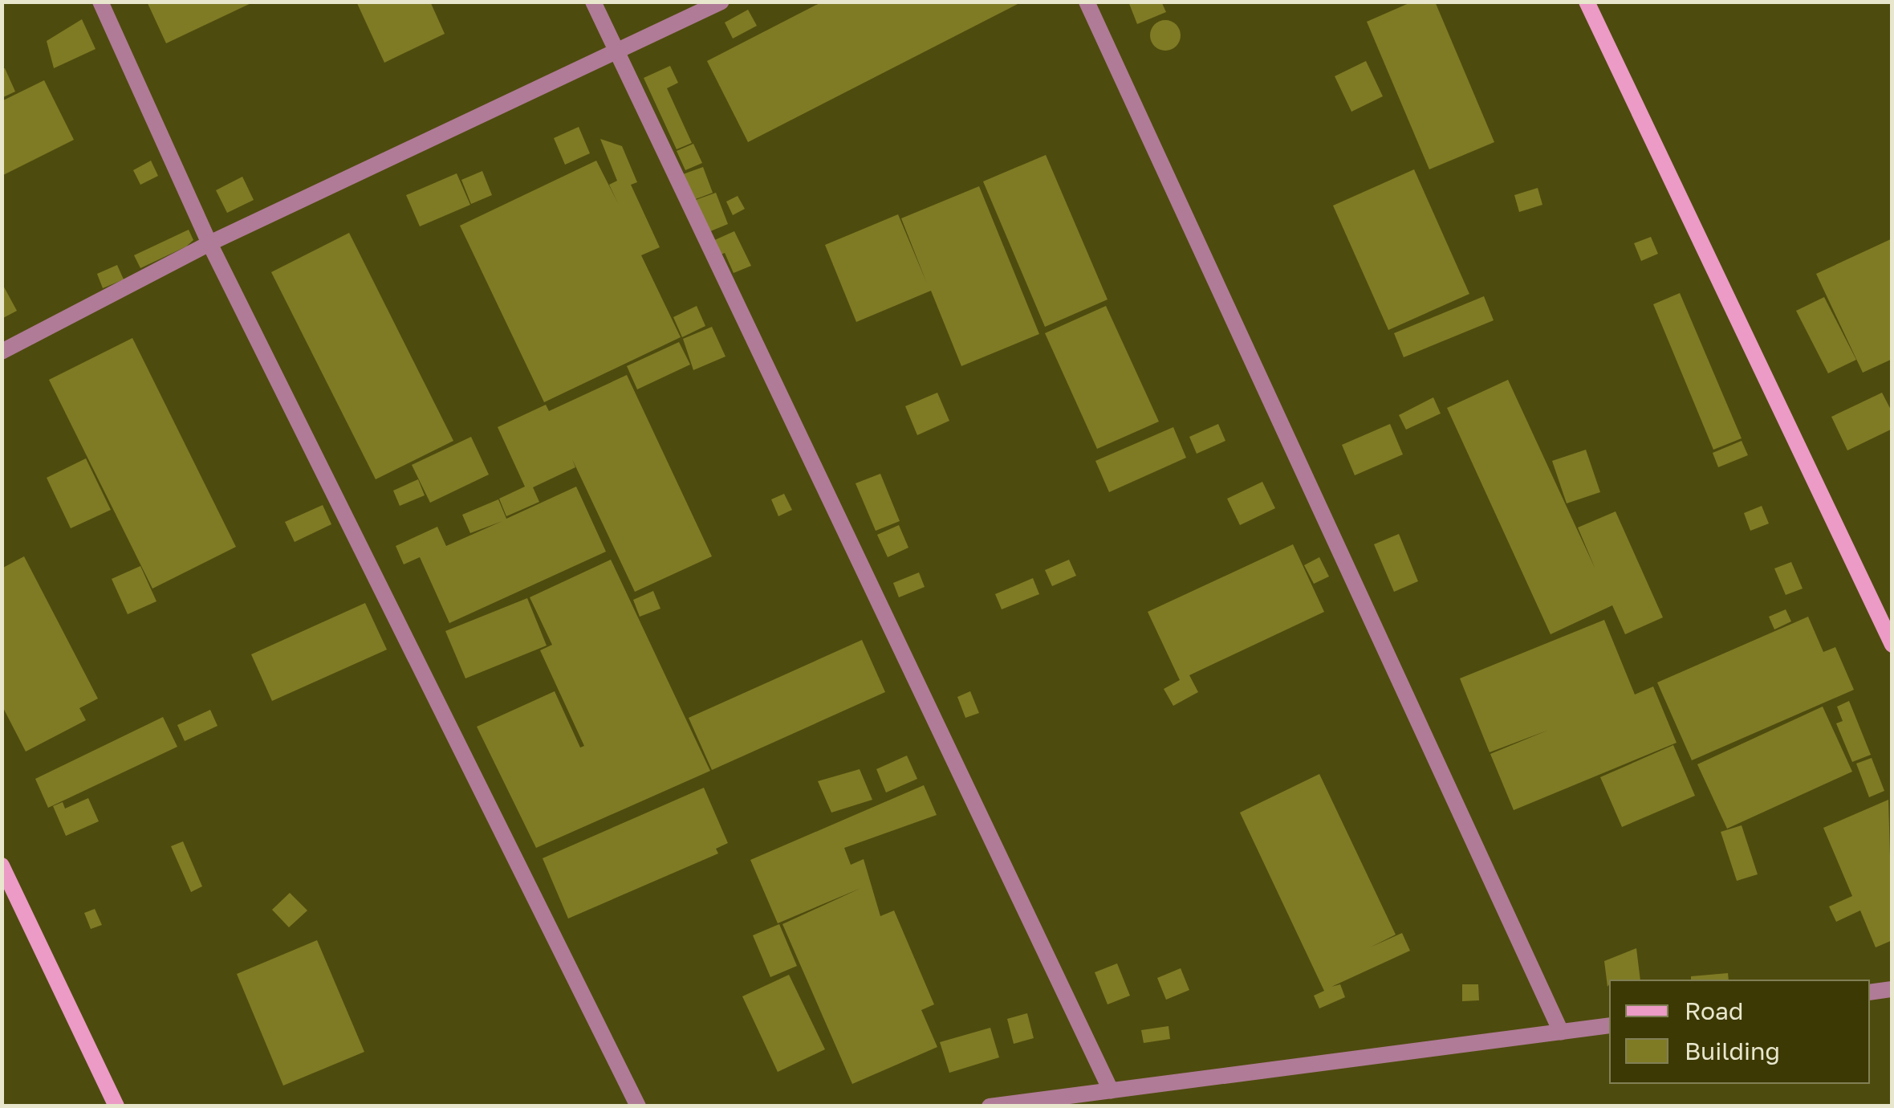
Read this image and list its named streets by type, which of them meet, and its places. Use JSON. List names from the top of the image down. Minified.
{"legend":["Road","Building"]}
